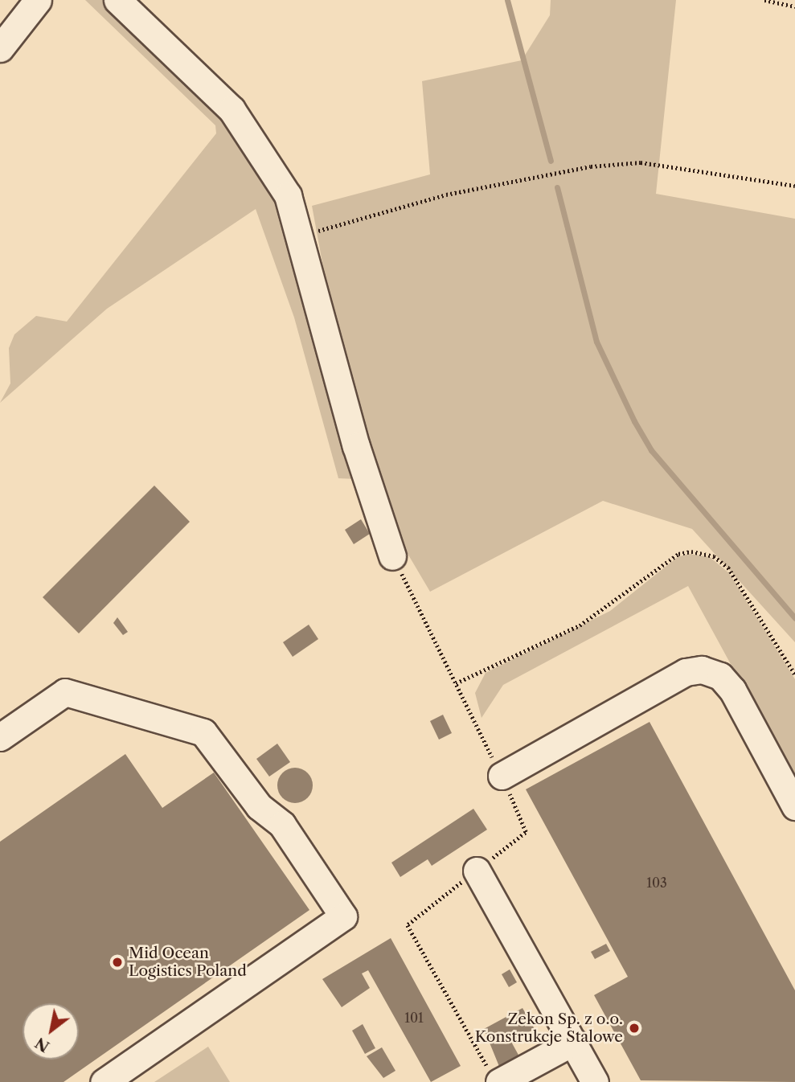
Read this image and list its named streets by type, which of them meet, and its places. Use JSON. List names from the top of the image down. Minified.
{"places":["Mid Ocean Logistics Poland","Zekon Sp. z o.o. Konstrukcje Stalowe"],"house_numbers":["103","101"],"north":"bottom left"}
